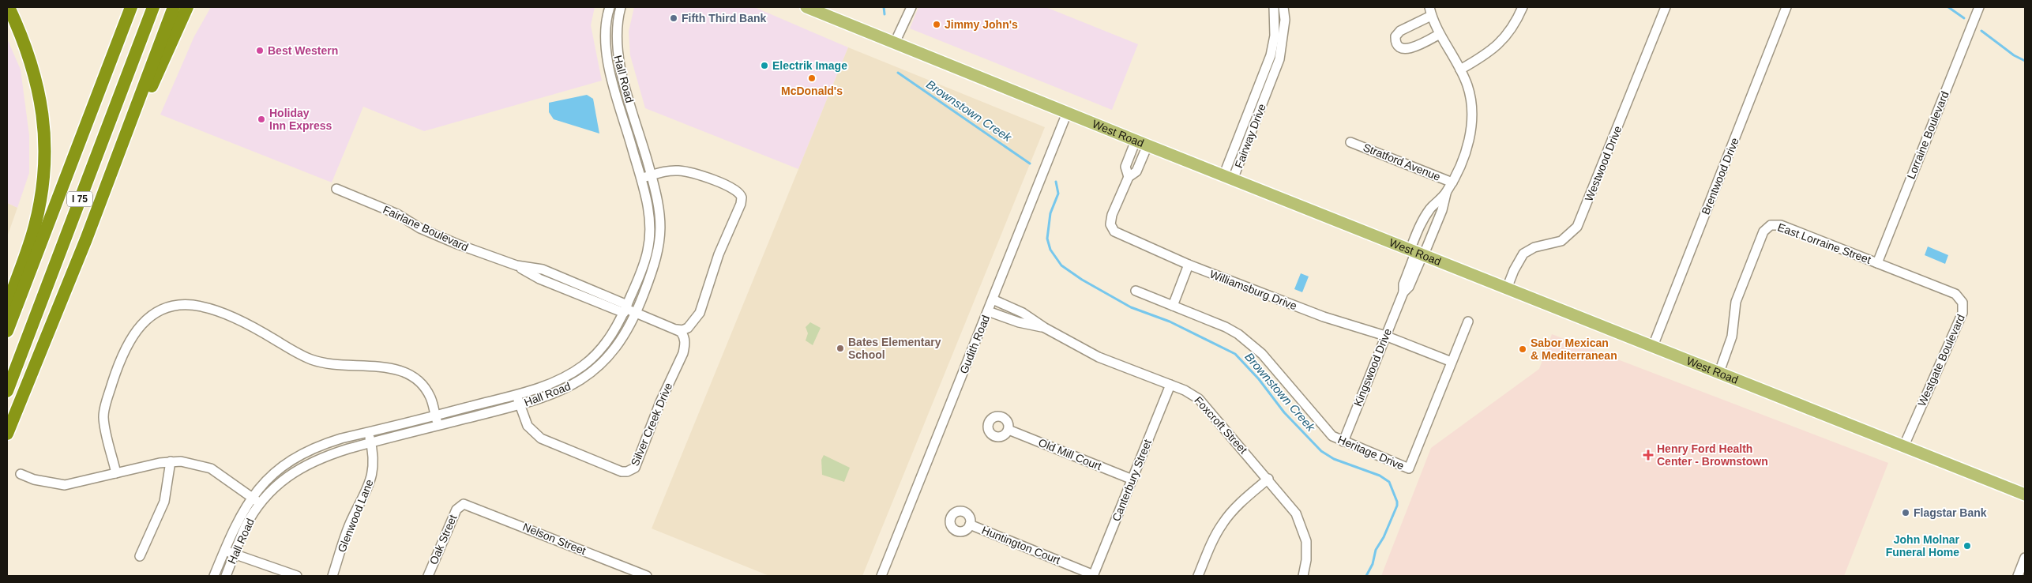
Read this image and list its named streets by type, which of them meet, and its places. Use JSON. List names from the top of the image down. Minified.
{"streets":{"highway":["I 75"],"main road":["West Road"],"street":["Hall Road","Lorraine Boulevard","Fairway Drive","Stratford Avenue","Westwood Drive","Brentwood Drive","Fairlane Boulevard","East Lorraine Street","Williamsburg Drive","Gudith Road","Westgate Boulevard","Kingswood Drive","Silver Creek Drive","Foxcroft Street","Heritage Drive","Old Mill Court","Canterbury Street","Glenwood Lane","Nelson Street","Oak Street","Huntington Court"]},"crossings":[["Hall Road","Fairlane Boulevard"],["Hall Road","Silver Creek Drive"],["Hall Road","Glenwood Lane"],["West Road","Fairway Drive"],["West Road","Westwood Drive"],["West Road","Brentwood Drive"],["West Road","East Lorraine Street"],["West Road","Williamsburg Drive"],["West Road","Gudith Road"],["West Road","Westgate Boulevard"],["West Road","Kingswood Drive"],["Lorraine Boulevard","East Lorraine Street"],["East Lorraine Street","Westgate Boulevard"],["Williamsburg Drive","Kingswood Drive"],["Williamsburg Drive","Heritage Drive"],["Gudith Road","Foxcroft Street"],["Kingswood Drive","Heritage Drive"],["Foxcroft Street","Canterbury Street"],["Old Mill Court","Canterbury Street"],["Canterbury Street","Huntington Court"],["Nelson Street","Oak Street"]],"water":["Brownstown Creek"],"places":{"other":["Fifth Third Bank","Jimmy John's","Best Western","Electrik Image","McDonald's","Holiday Inn Express","Bates Elementary School","Sabor Mexican & Mediterranean","Flagstar Bank","John Molnar Funeral Home"],"health":["Henry Ford Health Center - Brownstown"]}}
